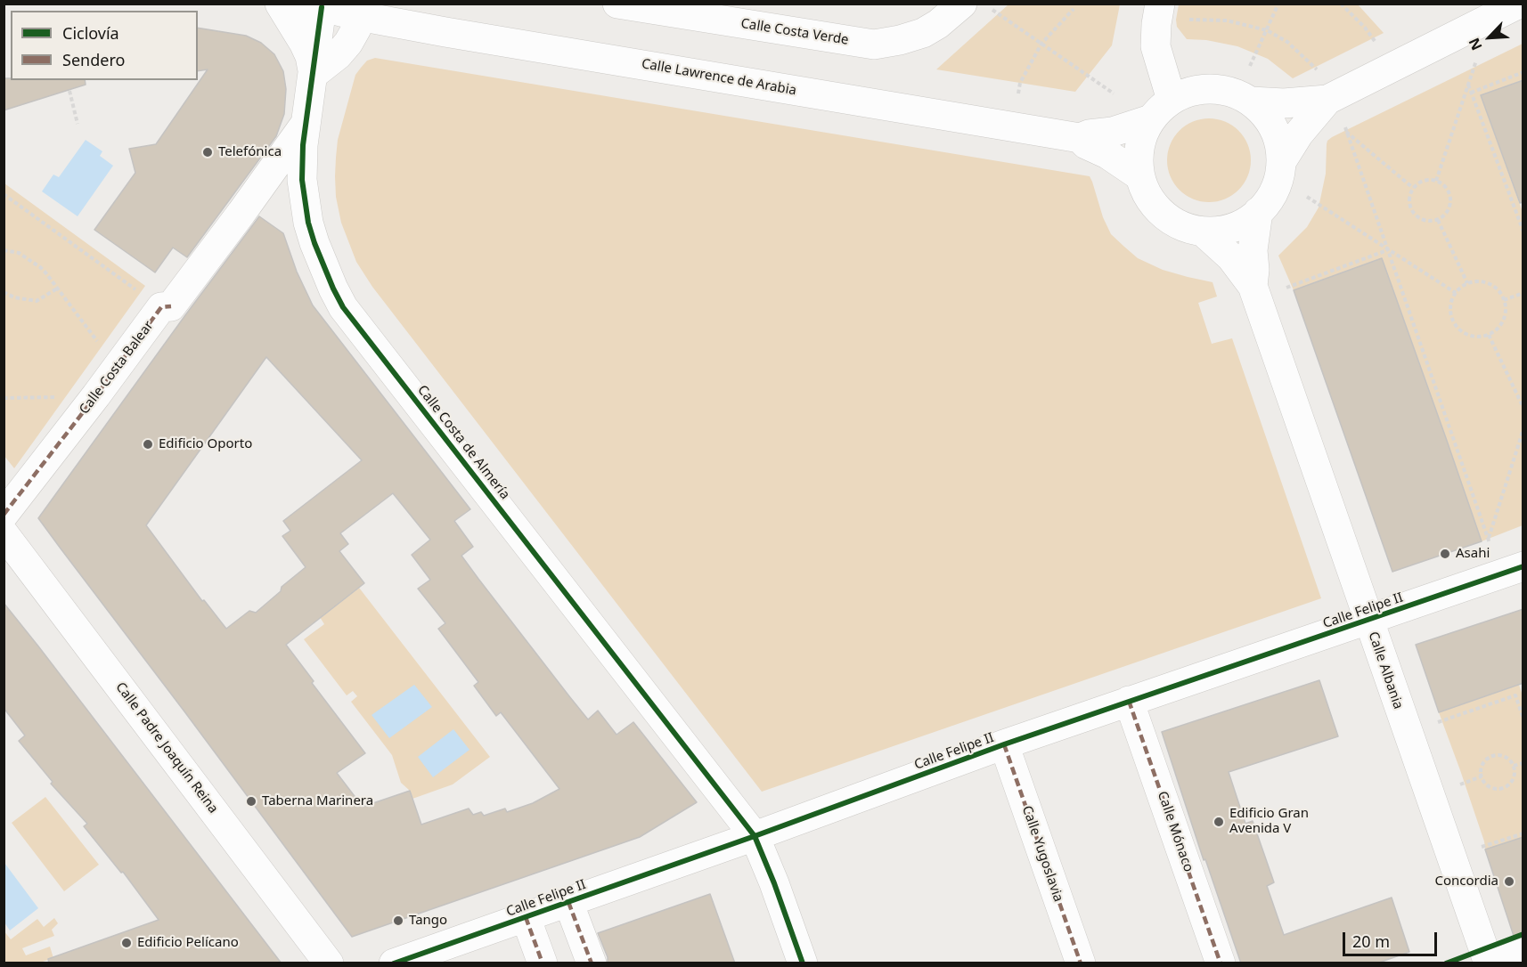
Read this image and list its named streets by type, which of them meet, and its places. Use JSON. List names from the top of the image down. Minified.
{"streets":{"street":["Calle Costa Verde","Calle Lawrence de Arabia","Calle Costa Balear","Calle Costa de Almería","Calle Felipe II","Calle Albania","Calle Padre Joaquín Reina","Calle Mónaco","Calle Yugoslavia"]},"crossings":[["Calle Lawrence de Arabia","Calle Costa de Almería"],["Calle Lawrence de Arabia","Calle Albania"],["Calle Costa Balear","Calle Costa de Almería"],["Calle Costa de Almería","Calle Felipe II"],["Calle Felipe II","Calle Albania"],["Calle Felipe II","Calle Mónaco"],["Calle Felipe II","Calle Yugoslavia"]],"places":["Telefónica","Edificio Oporto","Asahi","Taberna Marinera","Edificio Gran Avenida V","Concordia","Tango","Edificio Pelícano"],"legend":["Ciclovía","Sendero"],"scale_bar":"20 m","north":"bottom left"}
